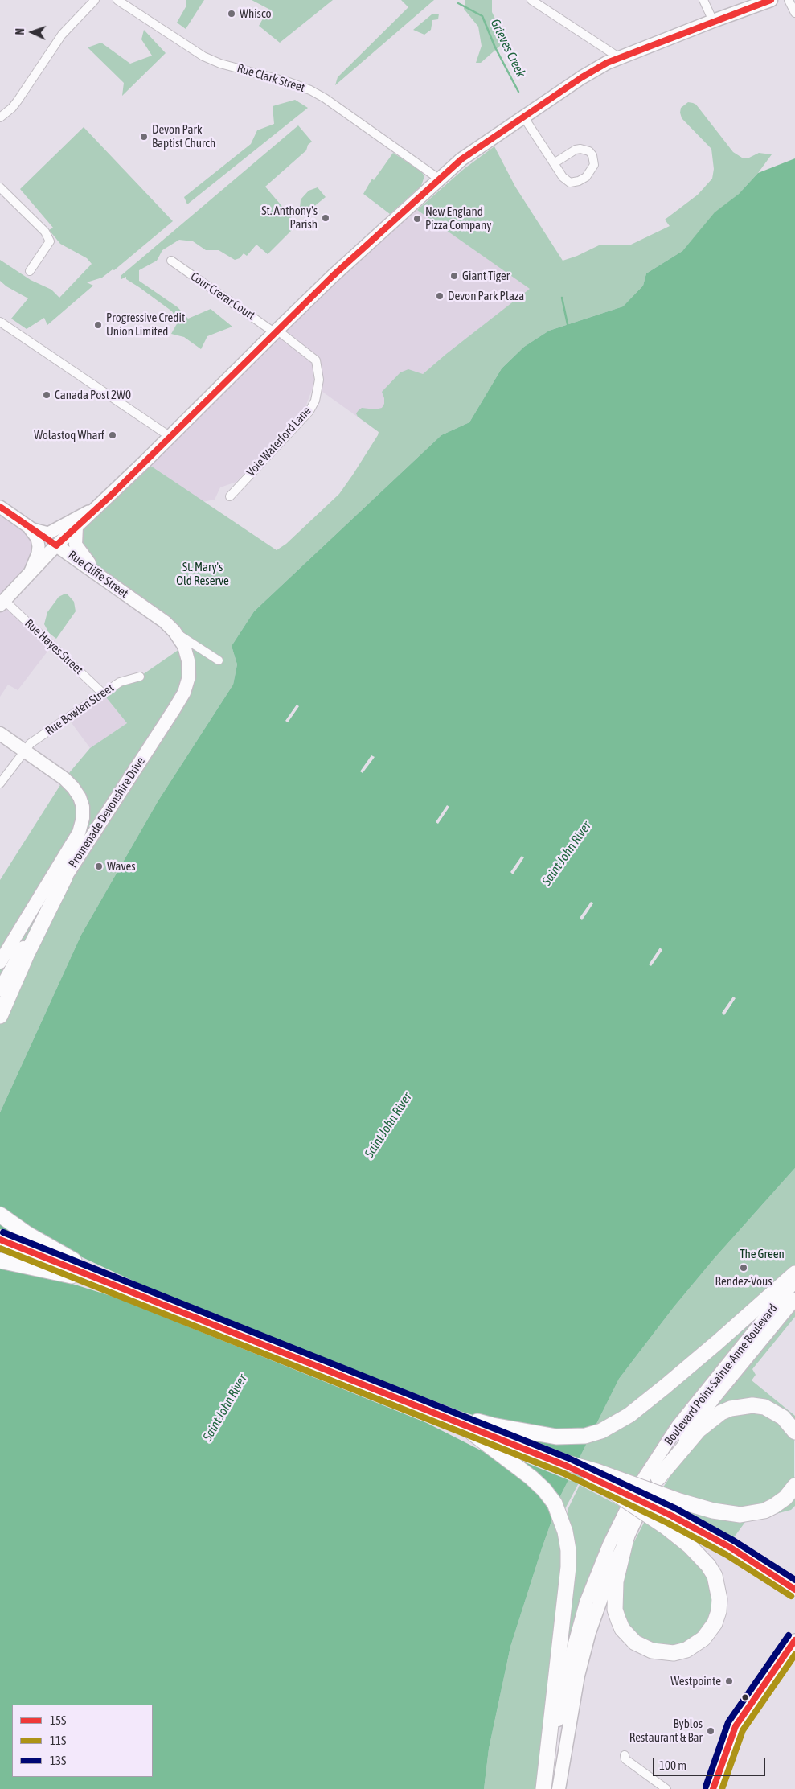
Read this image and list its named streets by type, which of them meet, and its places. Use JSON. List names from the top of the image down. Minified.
{"streets":{"main road":["Rue Cliffe Street","Promenade Devonshire Drive","Boulevard Point-Sainte-Anne Boulevard"],"street":["Rue Clark Street","Cour Crerar Court","Voie Waterford Lane","Rue Hayes Street","Rue Bowlen Street"]},"crossings":[["Cour Crerar Court","Voie Waterford Lane"],["Rue Cliffe Street","Promenade Devonshire Drive"],["Rue Hayes Street","Rue Bowlen Street"],["Rue Bowlen Street","Promenade Devonshire Drive"]],"water":["Grieves Creek","Saint John River"],"parks":["St. Mary's Old Reserve","The Green"],"places":["Whisco","Devon Park Baptist Church","St. Anthony's Parish","New England Pizza Company","Giant Tiger","Devon Park Plaza","Progressive Credit Union Limited","Canada Post 2W0","Wolastoq Wharf","Waves","Rendez-Vous","Westpointe","Byblos Restaurant & Bar"],"lines":["transit line 15S","transit line 13S","transit line 11S"],"legend":["15S","11S","13S"],"scale_bar":"100 m","north":"left"}
